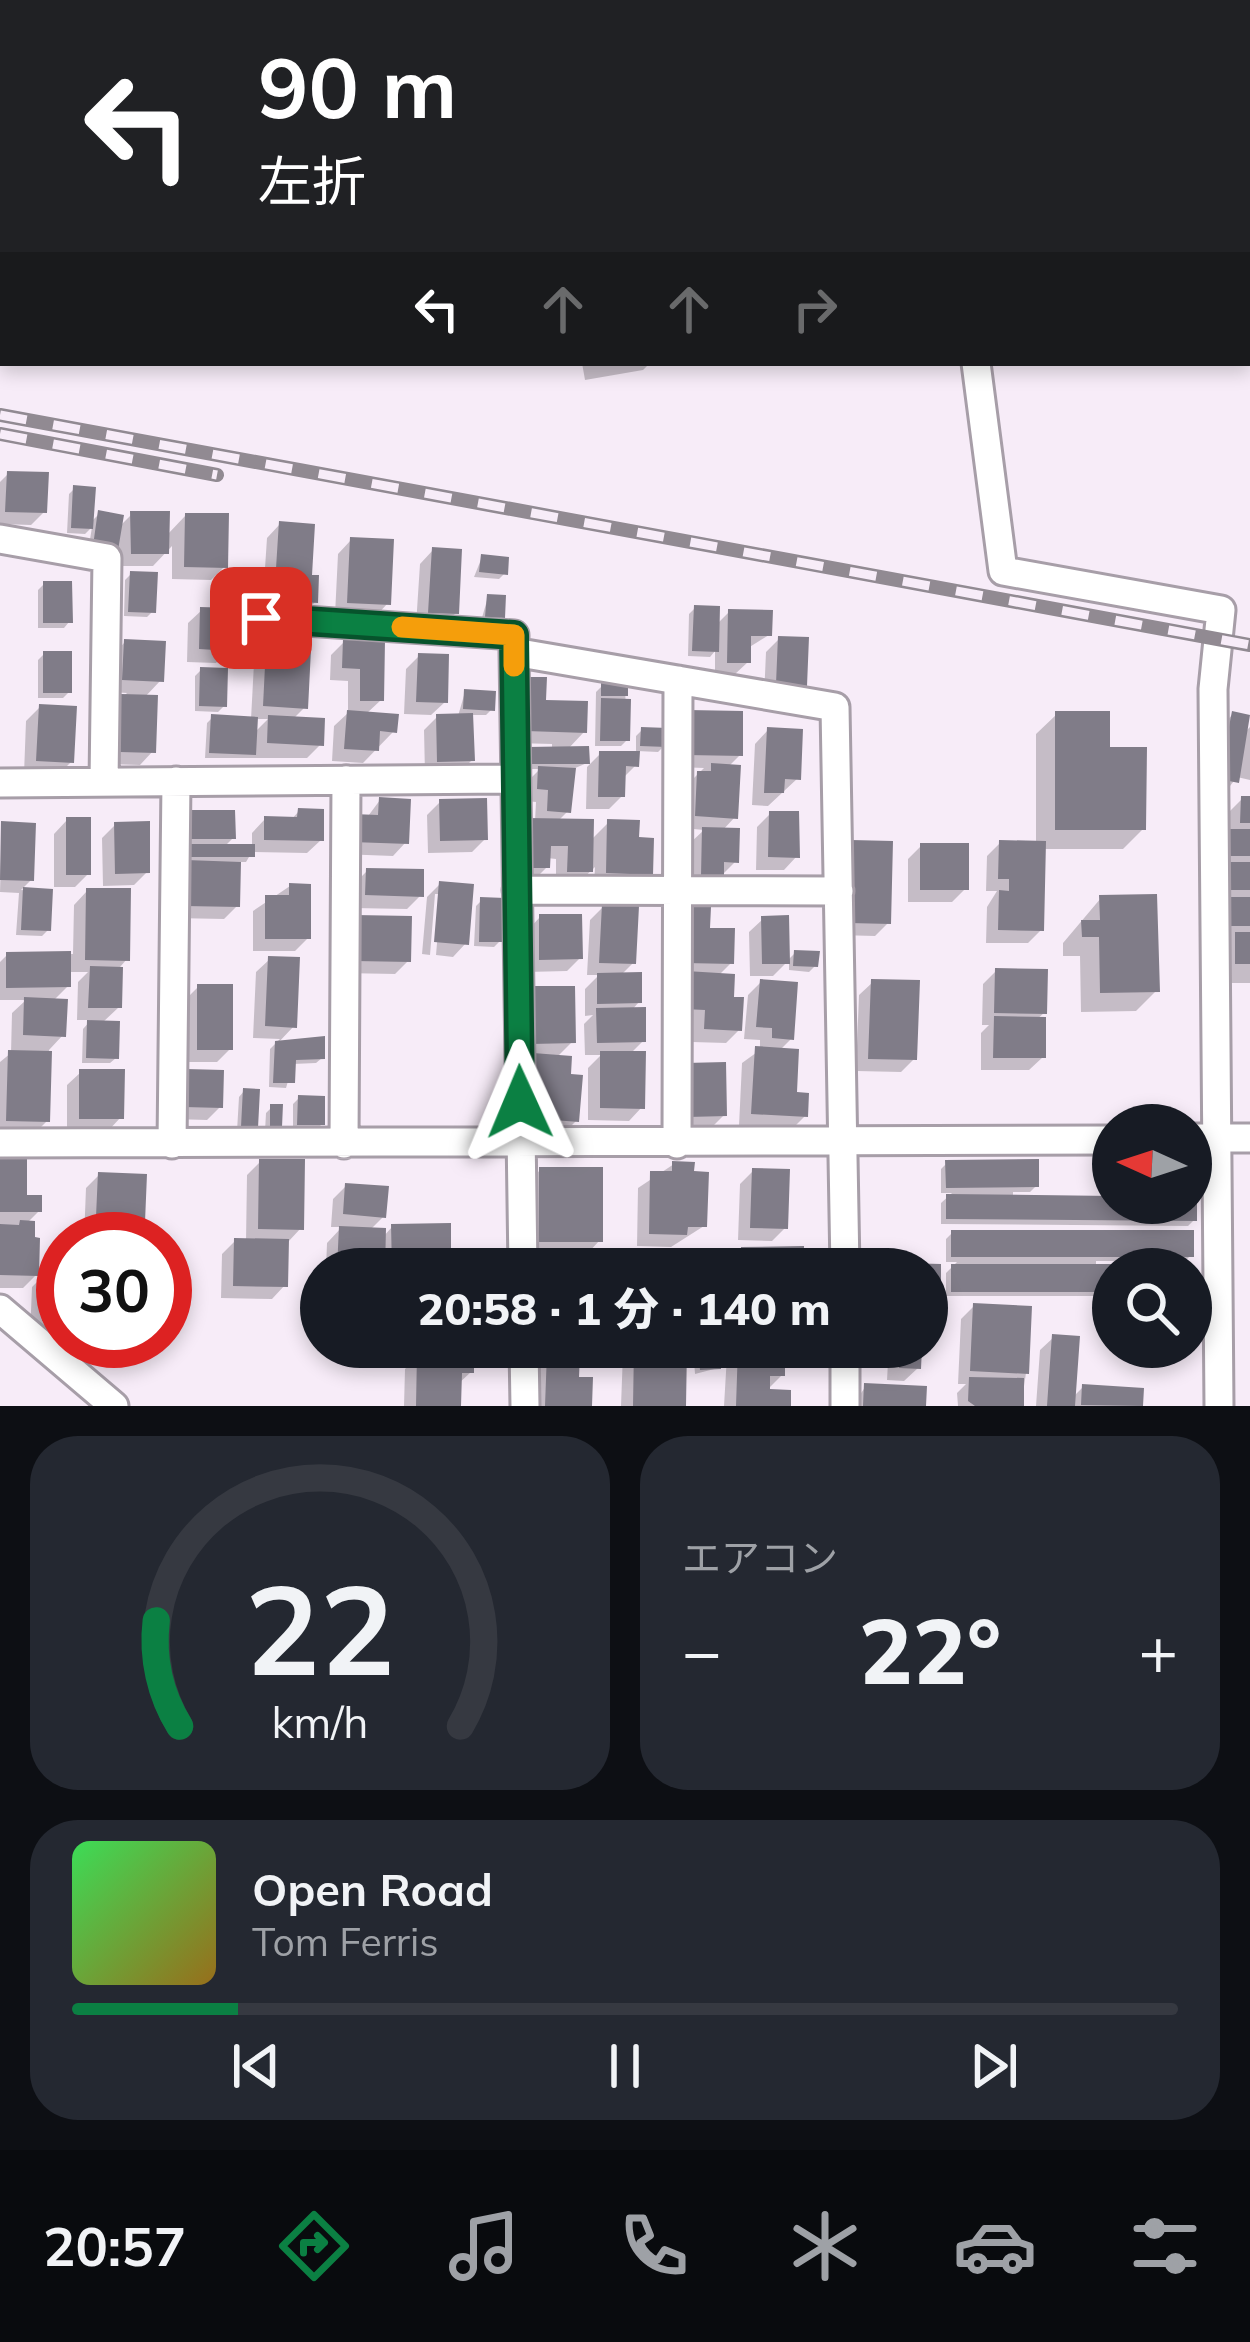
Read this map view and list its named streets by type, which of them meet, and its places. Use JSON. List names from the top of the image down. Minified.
{"north":"left","page":{"turn":["90 m","左折"],"limit":"30","trip":"20:58 · 1 分 · 140 m","tile":"エアコン","heat":["−","22°","+"],"song":["Open Road","Tom Ferris"],"tabs":"20:57","gauge":["22","km/h"]}}
